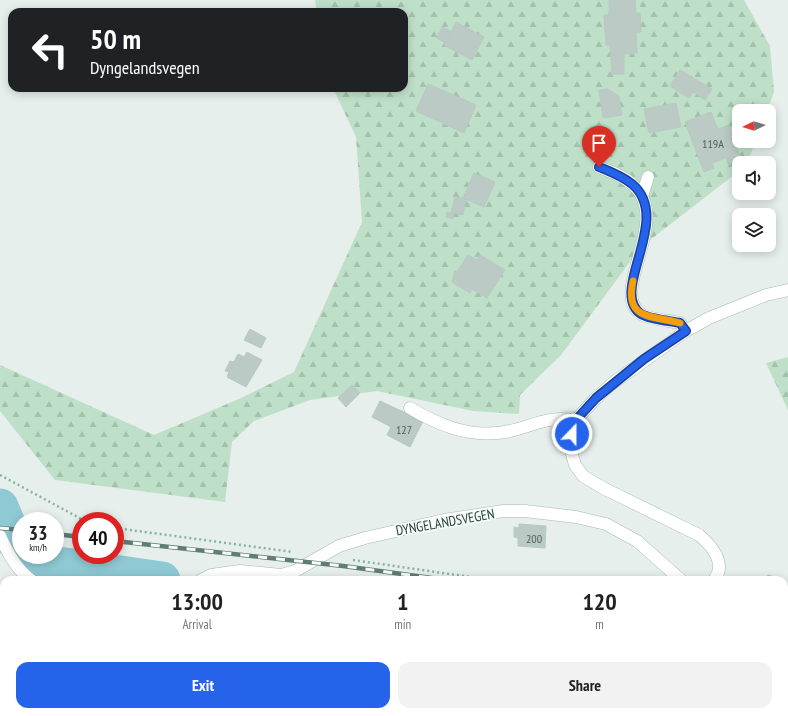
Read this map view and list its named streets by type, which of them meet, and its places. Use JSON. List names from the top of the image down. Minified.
{"streets":{"street":["DYNGELANDSVEGEN"]},"house_numbers":["119A","127","200"],"north":"left","page":{"turn":["50 m","Dyngelandsvegen"],"speed":"33 km/h","limit":"40","eta":["13:00","Arrival","1","min","120","m"],"buttons":["Exit","Share"]}}
